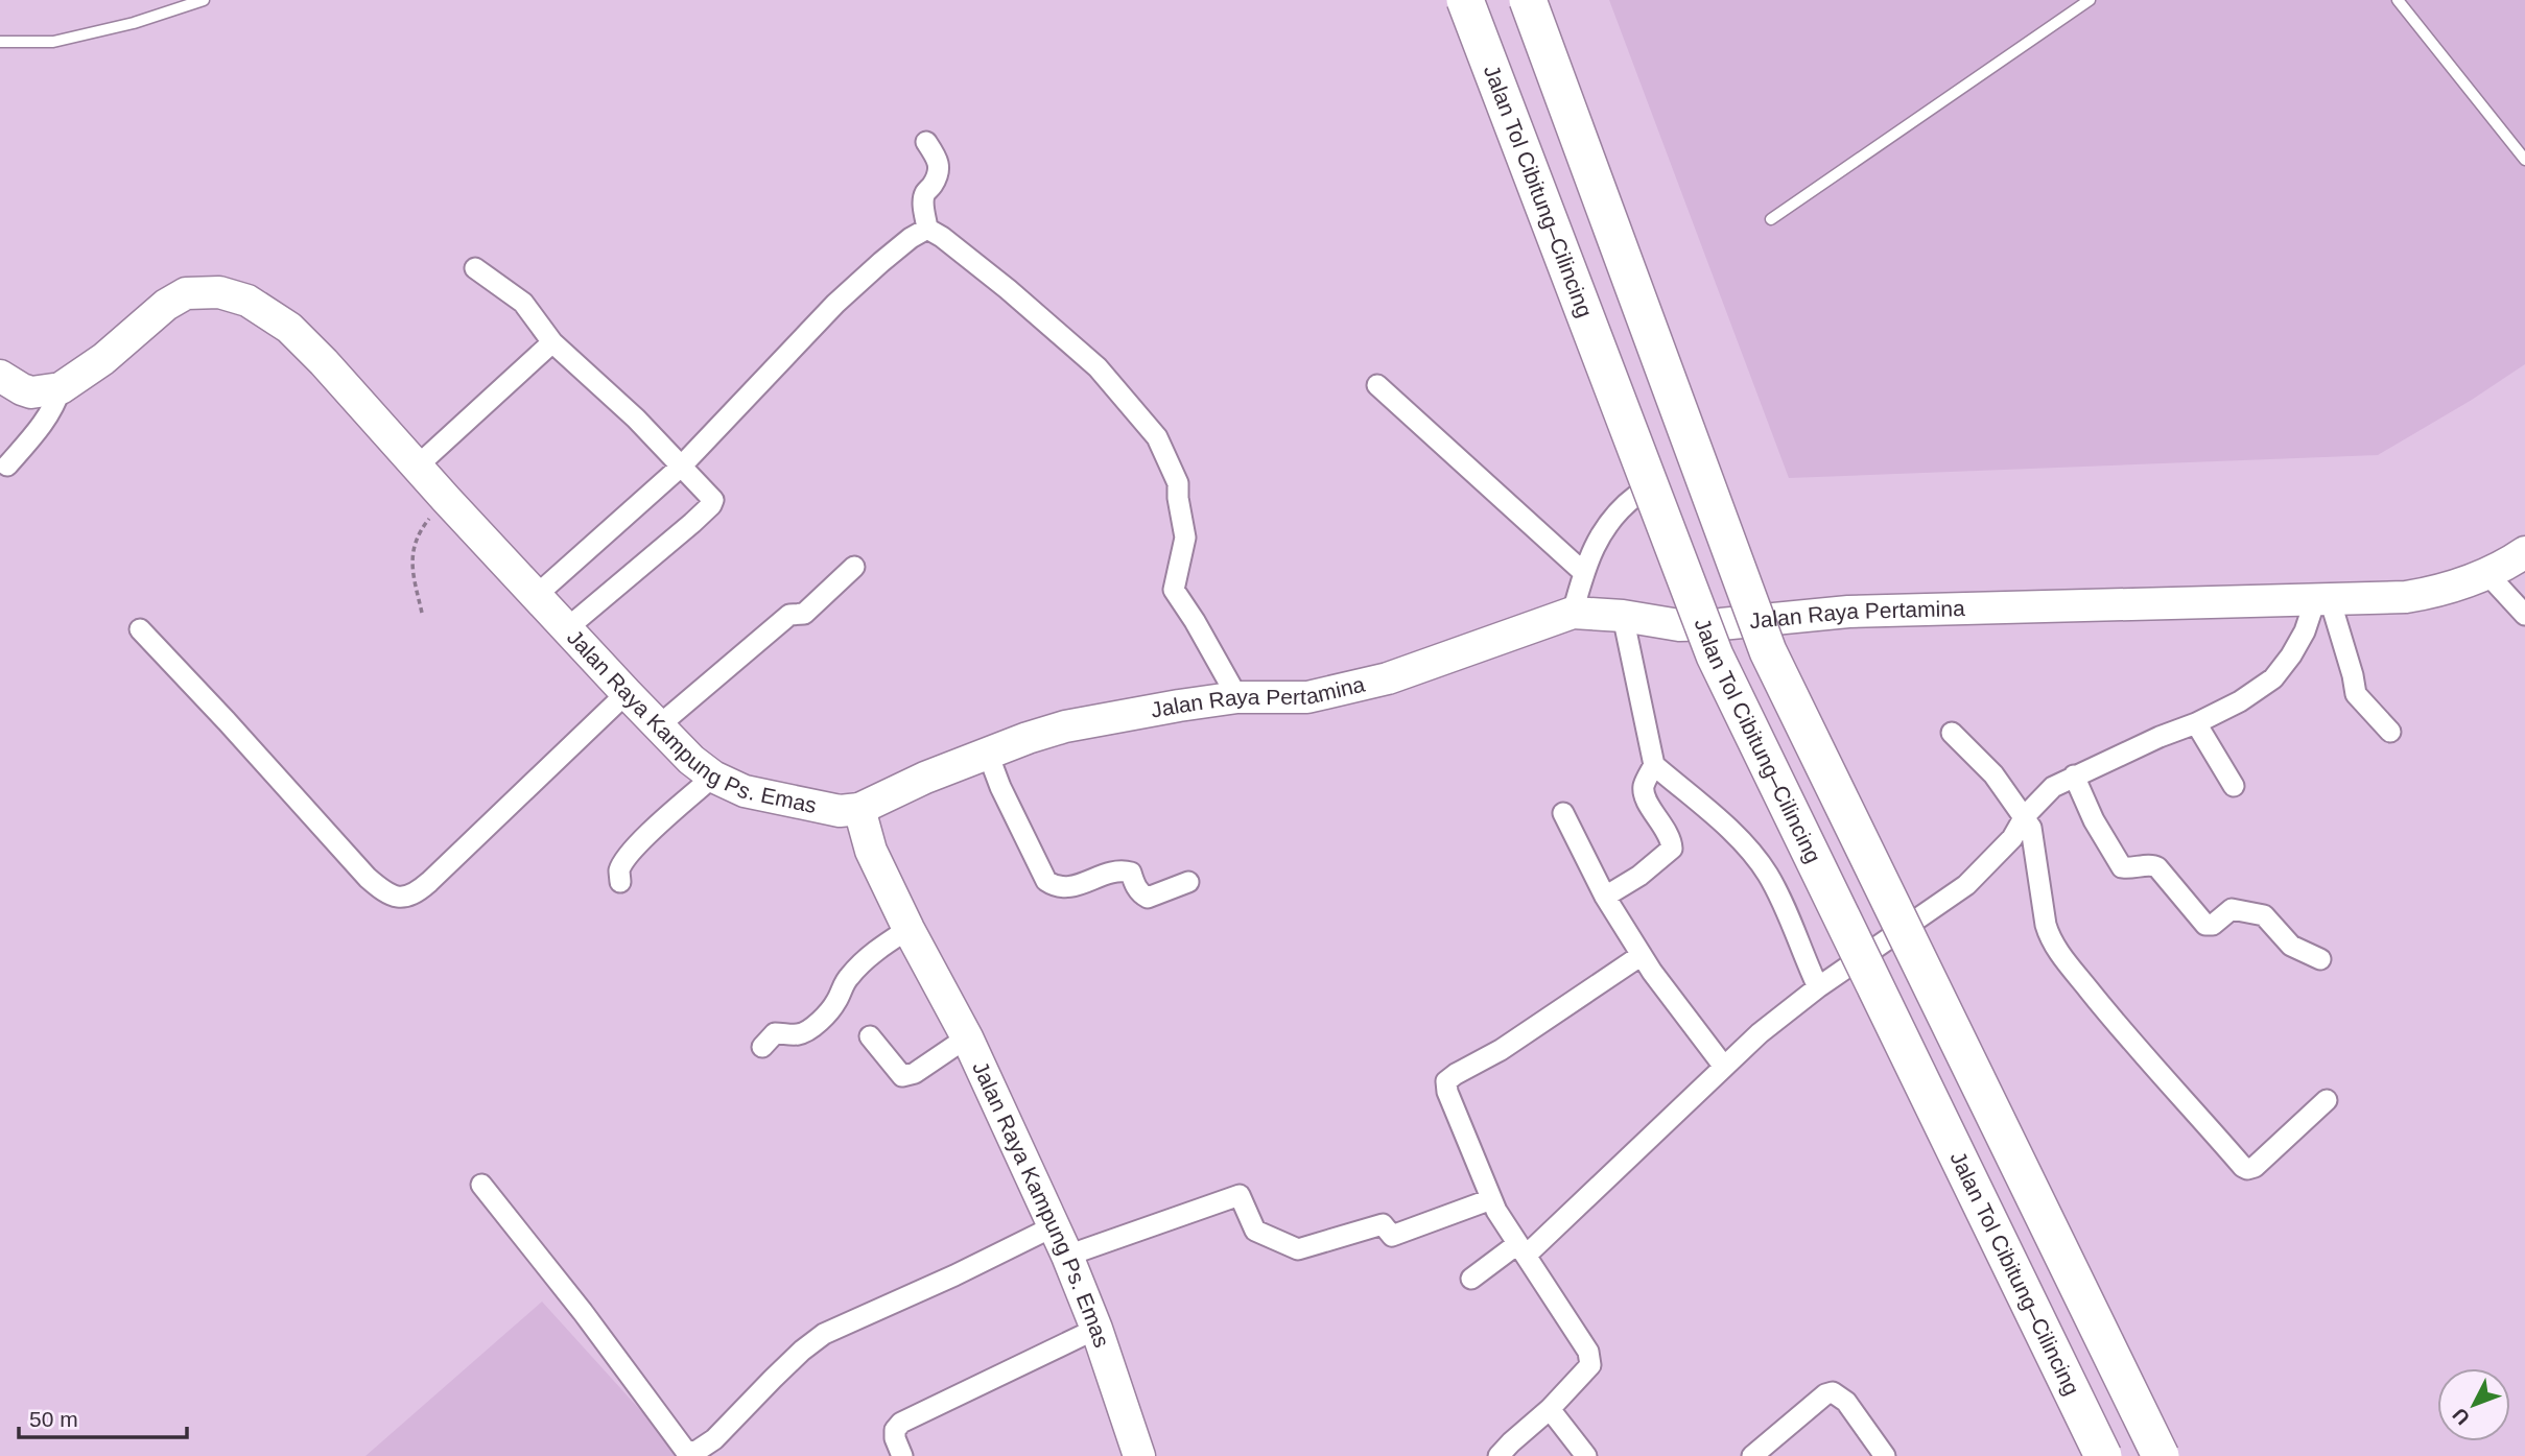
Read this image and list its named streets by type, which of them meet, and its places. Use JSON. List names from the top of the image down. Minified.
{"streets":{"highway":["Jalan Tol Cibitung–Cilincing"],"main road":["Jalan Raya Pertamina","Jalan Raya Kampung Ps. Emas"]},"crossings":[["Jalan Raya Pertamina","Jalan Raya Kampung Ps. Emas"]],"scale_bar":"50 m","north":"bottom left"}
